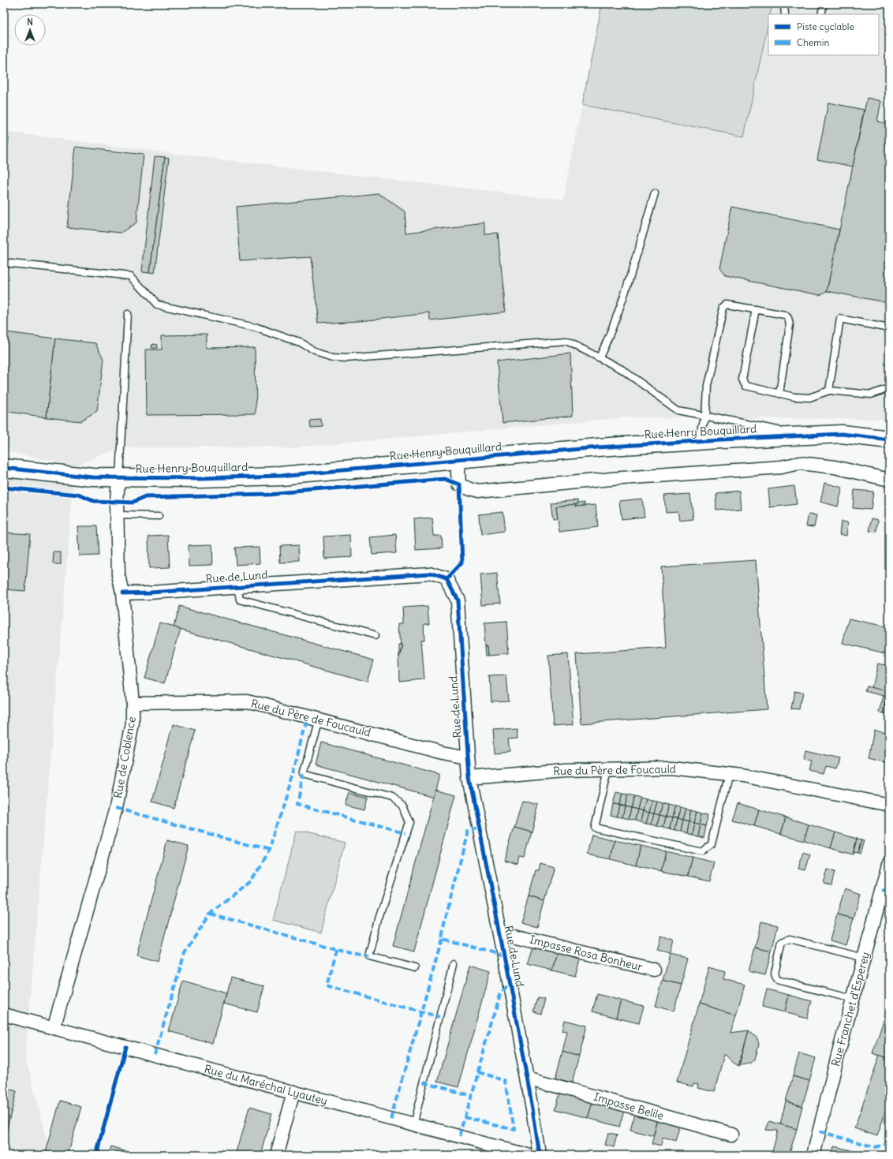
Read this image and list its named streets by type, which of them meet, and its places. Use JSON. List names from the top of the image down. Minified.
{"streets":{"main road":["Rue Henry Bouquillard"],"street":["Rue de Lund","Rue du Père de Foucauld","Rue de Coblence","Impasse Rosa Bonheur","Rue Franchet d'Esperey","Rue du Maréchal Lyautey","Impasse Belile"]},"crossings":[["Rue Henry Bouquillard","Rue de Coblence"],["Rue de Lund","Rue du Père de Foucauld"],["Rue de Lund","Rue de Coblence"],["Rue de Lund","Impasse Rosa Bonheur"],["Rue de Lund","Impasse Belile"],["Rue du Père de Foucauld","Rue de Coblence"],["Rue de Coblence","Rue du Maréchal Lyautey"]],"legend":["Piste cyclable","Chemin"],"north":"top"}
